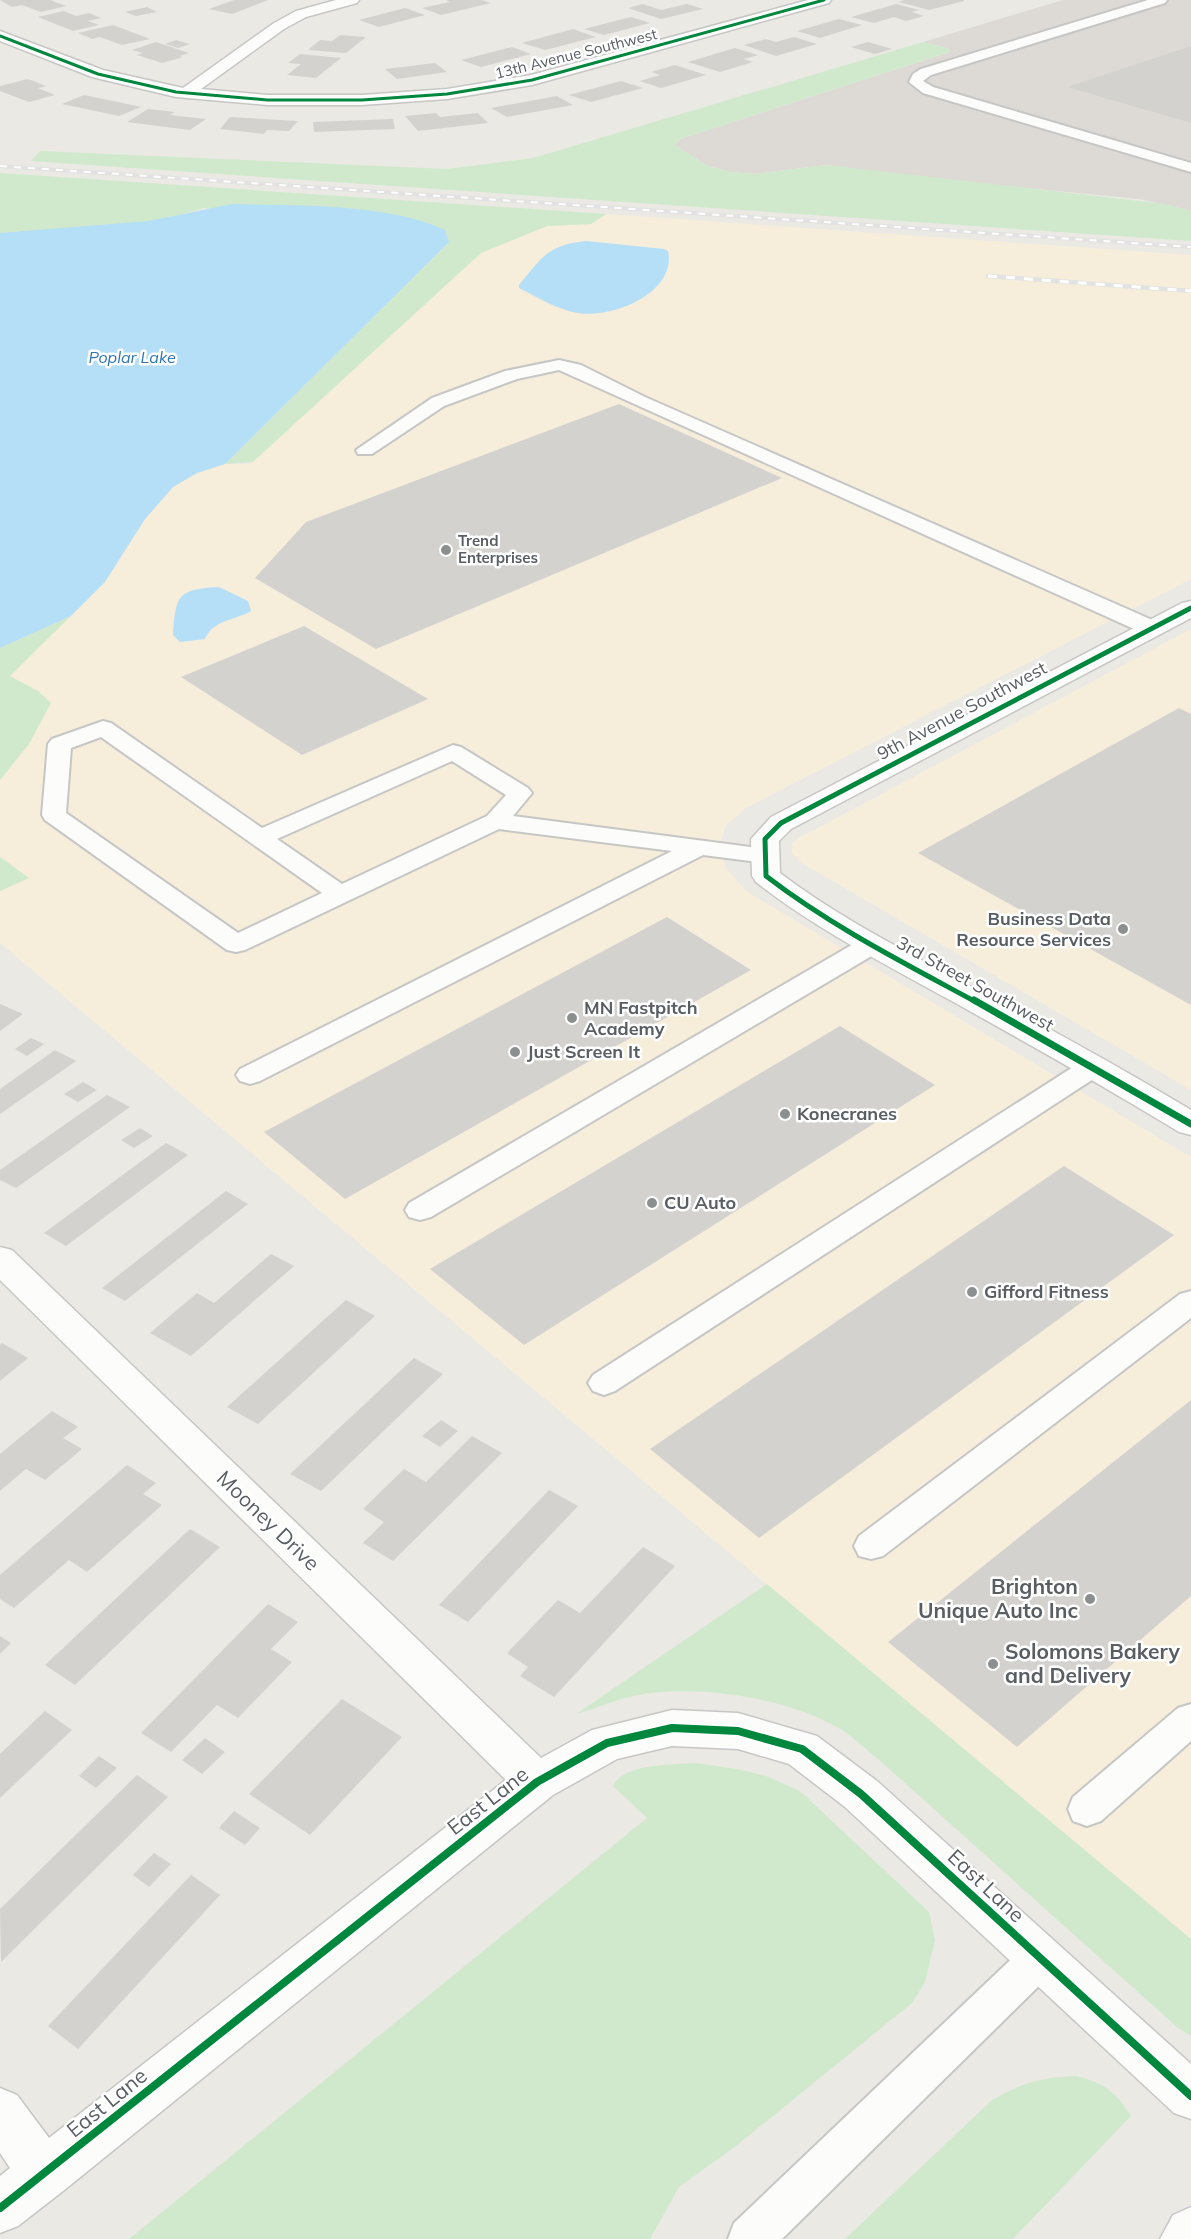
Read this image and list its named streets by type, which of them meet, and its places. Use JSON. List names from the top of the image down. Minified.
{"streets":{"street":["13th Avenue Southwest","9th Avenue Southwest","3rd Street Southwest","Mooney Drive","East Lane"]},"crossings":[["9th Avenue Southwest","3rd Street Southwest"],["Mooney Drive","East Lane"]],"water":["Poplar Lake"],"places":["Trend Enterprises","Business Data Resource Services","MN Fastpitch Academy","Just Screen It","Konecranes","CU Auto","Gifford Fitness","Brighton Unique Auto Inc","Solomons Bakery and Delivery"]}
